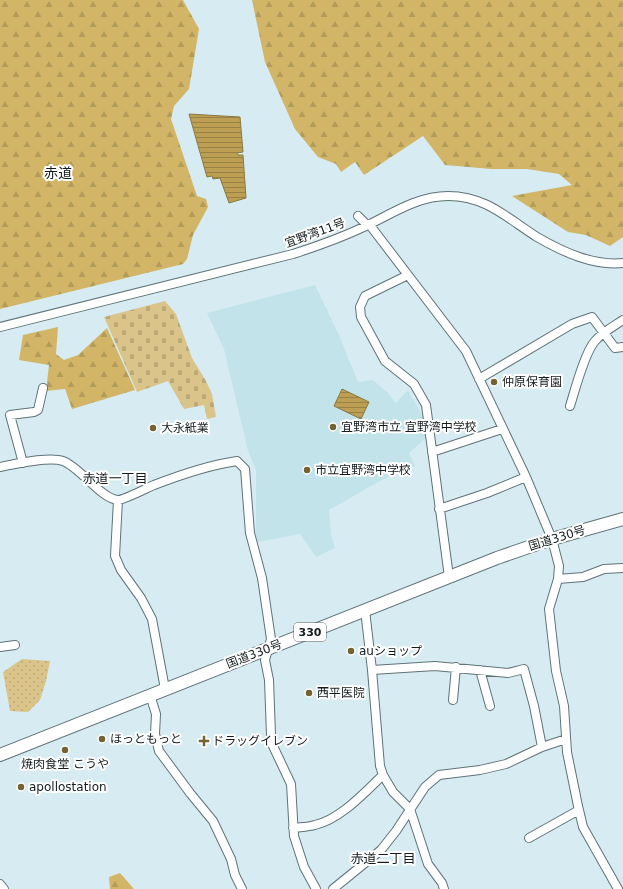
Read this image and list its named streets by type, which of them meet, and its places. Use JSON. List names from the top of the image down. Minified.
{"streets":{"highway":["国道330号","330"],"street":["宜野湾11号"]},"districts":["赤道","赤道一丁目","赤道二丁目"],"places":{"other":["仲原保育園","宜野湾市立 宜野湾中学校","大永紙業","市立宜野湾中学校","auショップ","西平医院","ほっともっと","焼肉食堂 こうや","apollostation"],"health":["ドラッグイレブン"]}}
